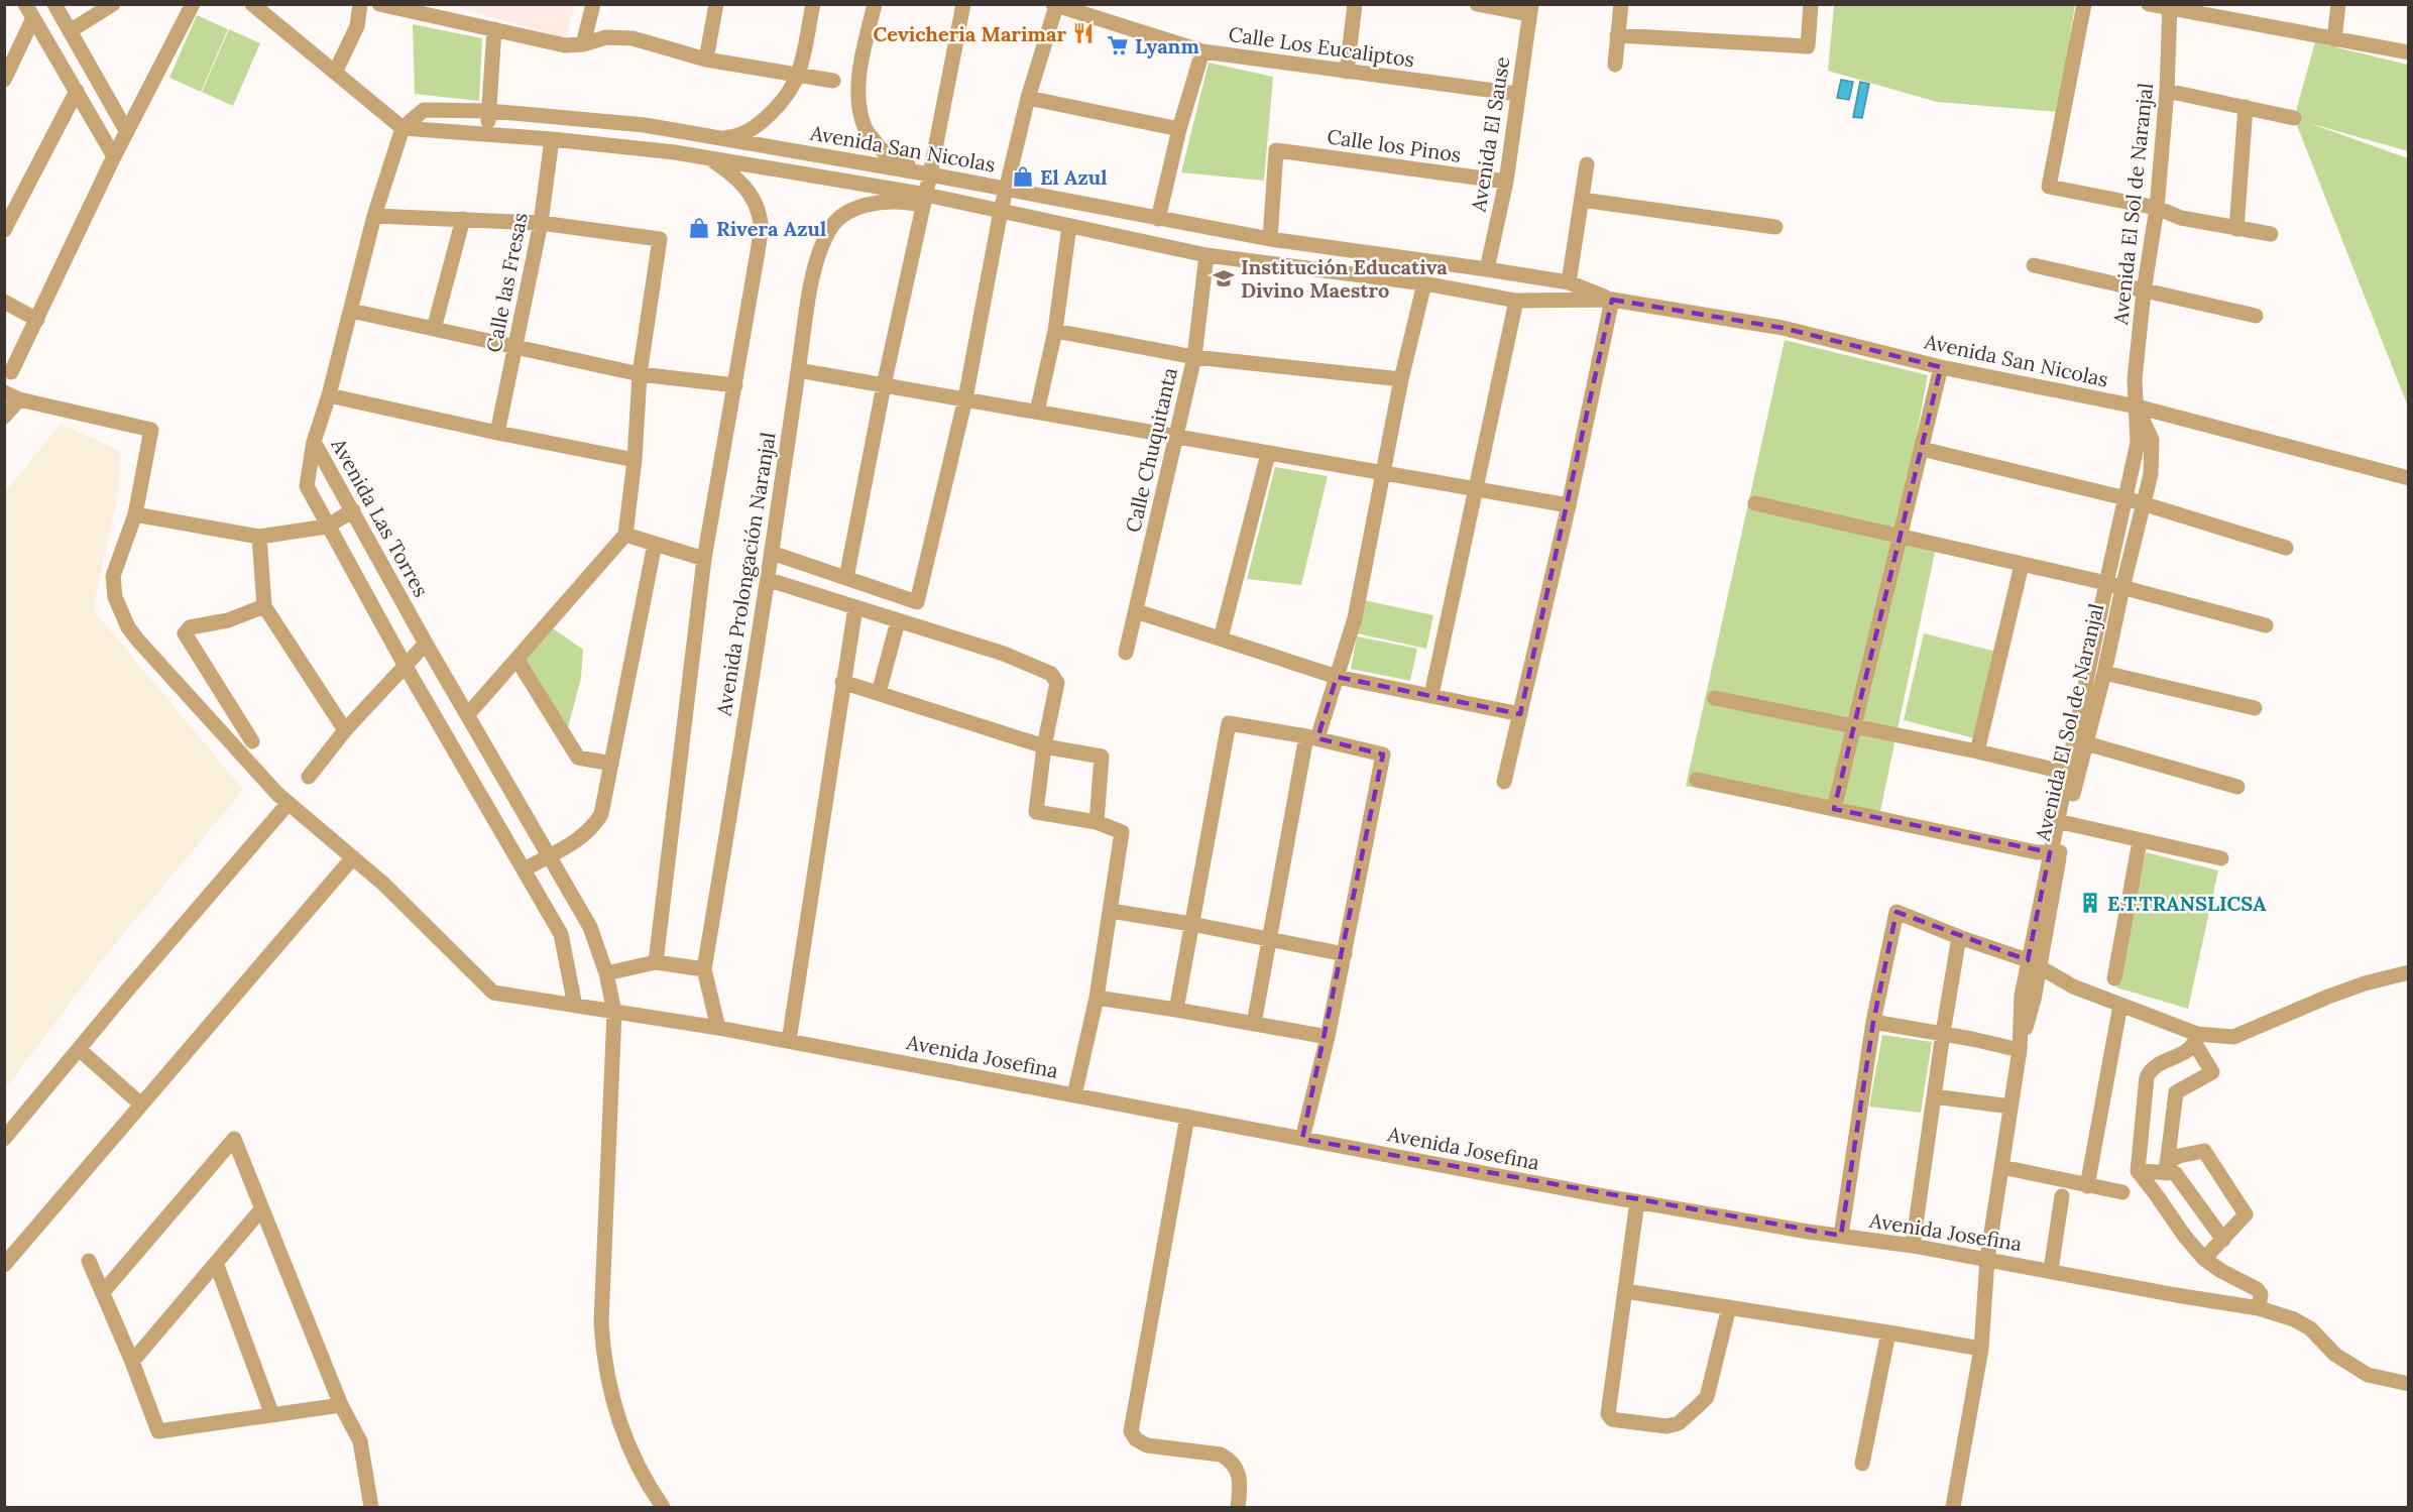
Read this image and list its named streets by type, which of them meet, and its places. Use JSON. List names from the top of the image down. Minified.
{"streets":{"street":["Calle Los Eucaliptos","Avenida El Sause","Calle los Pinos","Avenida San Nicolas","Avenida El Sol de Naranjal","Calle las Fresas","Calle Chuquitanta","Avenida Las Torres","Avenida Prolongación Naranjal","Avenida Josefina"]},"crossings":[["Calle Los Eucaliptos","Avenida El Sause"],["Avenida El Sause","Calle los Pinos"],["Avenida El Sause","Avenida San Nicolas"],["Calle los Pinos","Avenida San Nicolas"],["Avenida San Nicolas","Avenida El Sol de Naranjal"],["Avenida San Nicolas","Calle las Fresas"],["Avenida San Nicolas","Calle Chuquitanta"],["Avenida San Nicolas","Avenida Prolongación Naranjal"],["Avenida El Sol de Naranjal","Avenida Josefina"],["Avenida Las Torres","Avenida Josefina"],["Avenida Prolongación Naranjal","Avenida Josefina"]],"places":{"restaurant":["Cevicheria Marimar"],"supermarket":["Lyanm"],"shop":["El Azul","Rivera Azul"],"school or university":["Institución Educativa Divino Maestro"],"building":["E.T.TRANSLICSA"]}}
